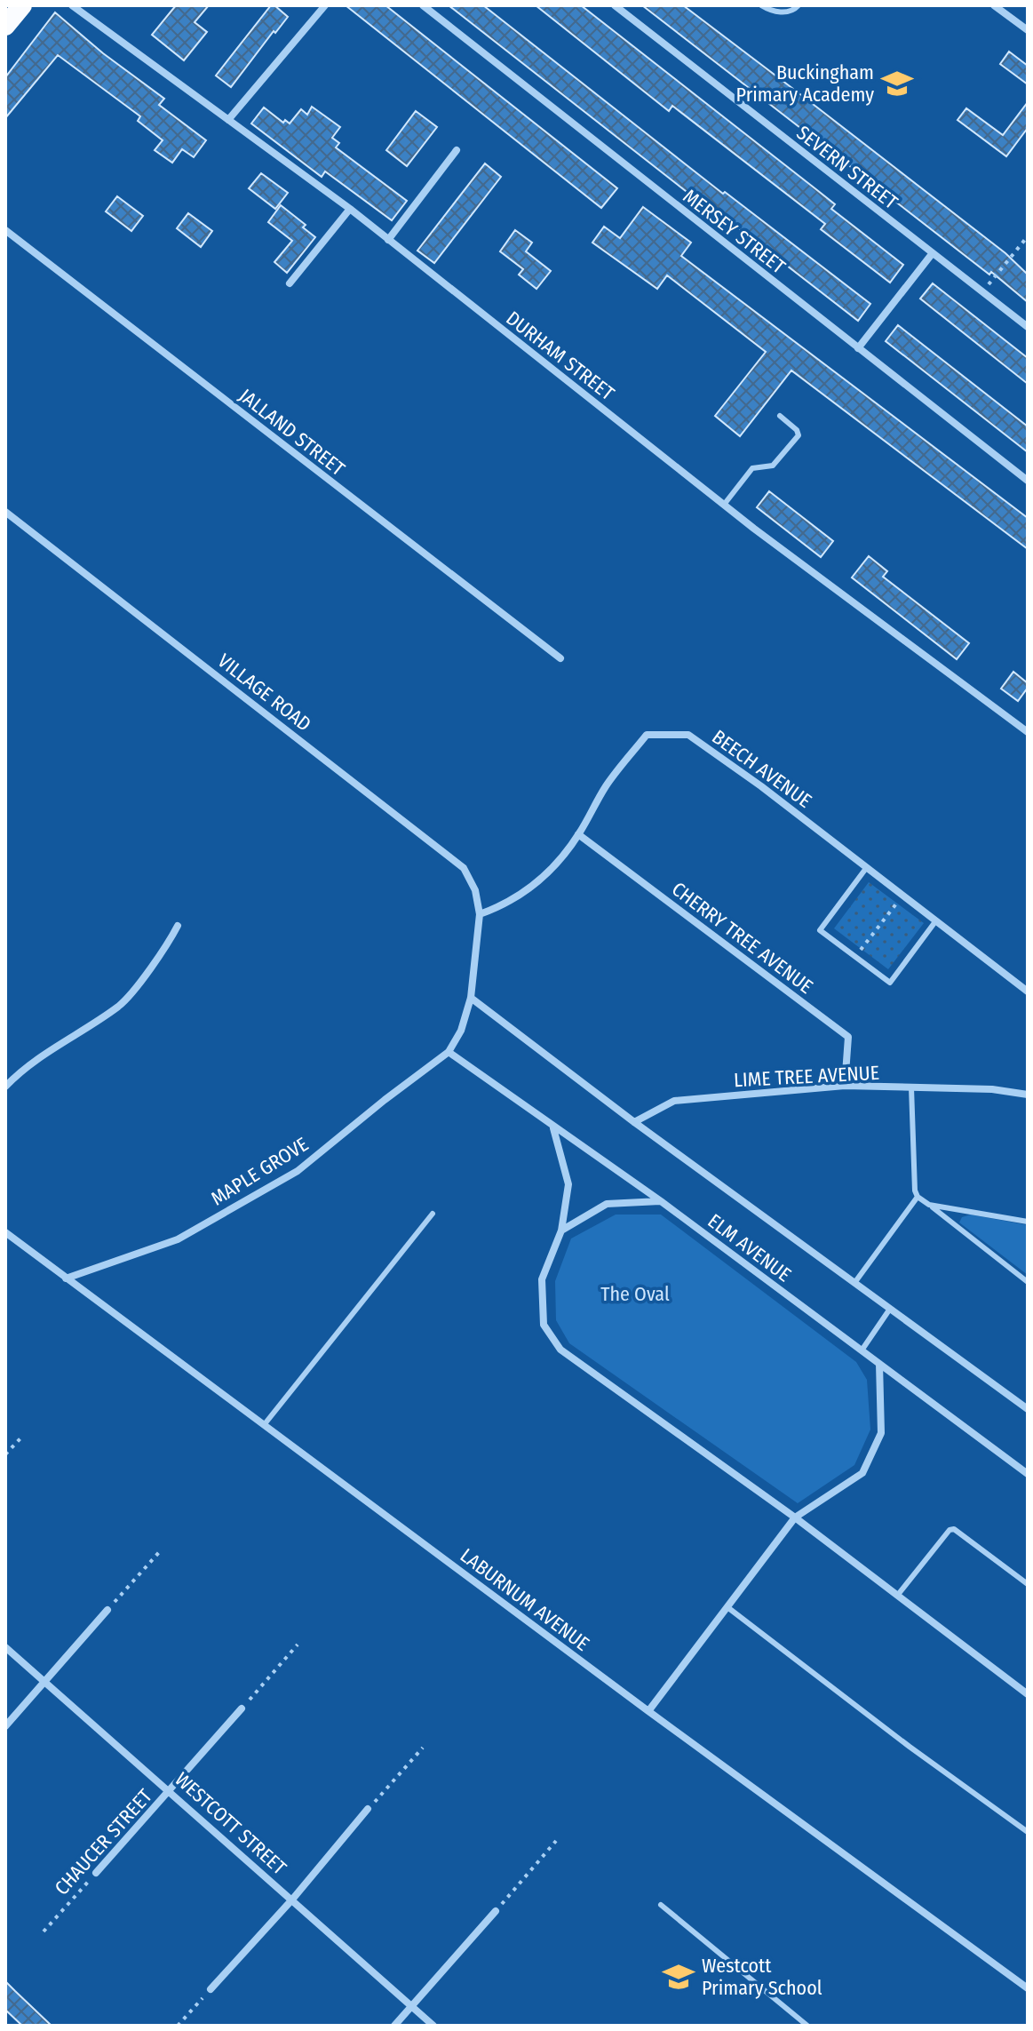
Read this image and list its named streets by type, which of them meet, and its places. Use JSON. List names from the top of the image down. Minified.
{"streets":{"street":["SEVERN STREET","MERSEY STREET","DURHAM STREET","JALLAND STREET","VILLAGE ROAD","BEECH AVENUE","CHERRY TREE AVENUE","LIME TREE AVENUE","MAPLE GROVE","ELM AVENUE","LABURNUM AVENUE","WESTCOTT STREET","CHAUCER STREET"]},"crossings":[["VILLAGE ROAD","BEECH AVENUE"],["BEECH AVENUE","CHERRY TREE AVENUE"],["CHERRY TREE AVENUE","LIME TREE AVENUE"],["LIME TREE AVENUE","ELM AVENUE"],["MAPLE GROVE","ELM AVENUE"],["MAPLE GROVE","LABURNUM AVENUE"],["WESTCOTT STREET","CHAUCER STREET"]],"parks":["The Oval"],"places":{"school or university":["Buckingham Primary Academy","Westcott Primary School"]}}
